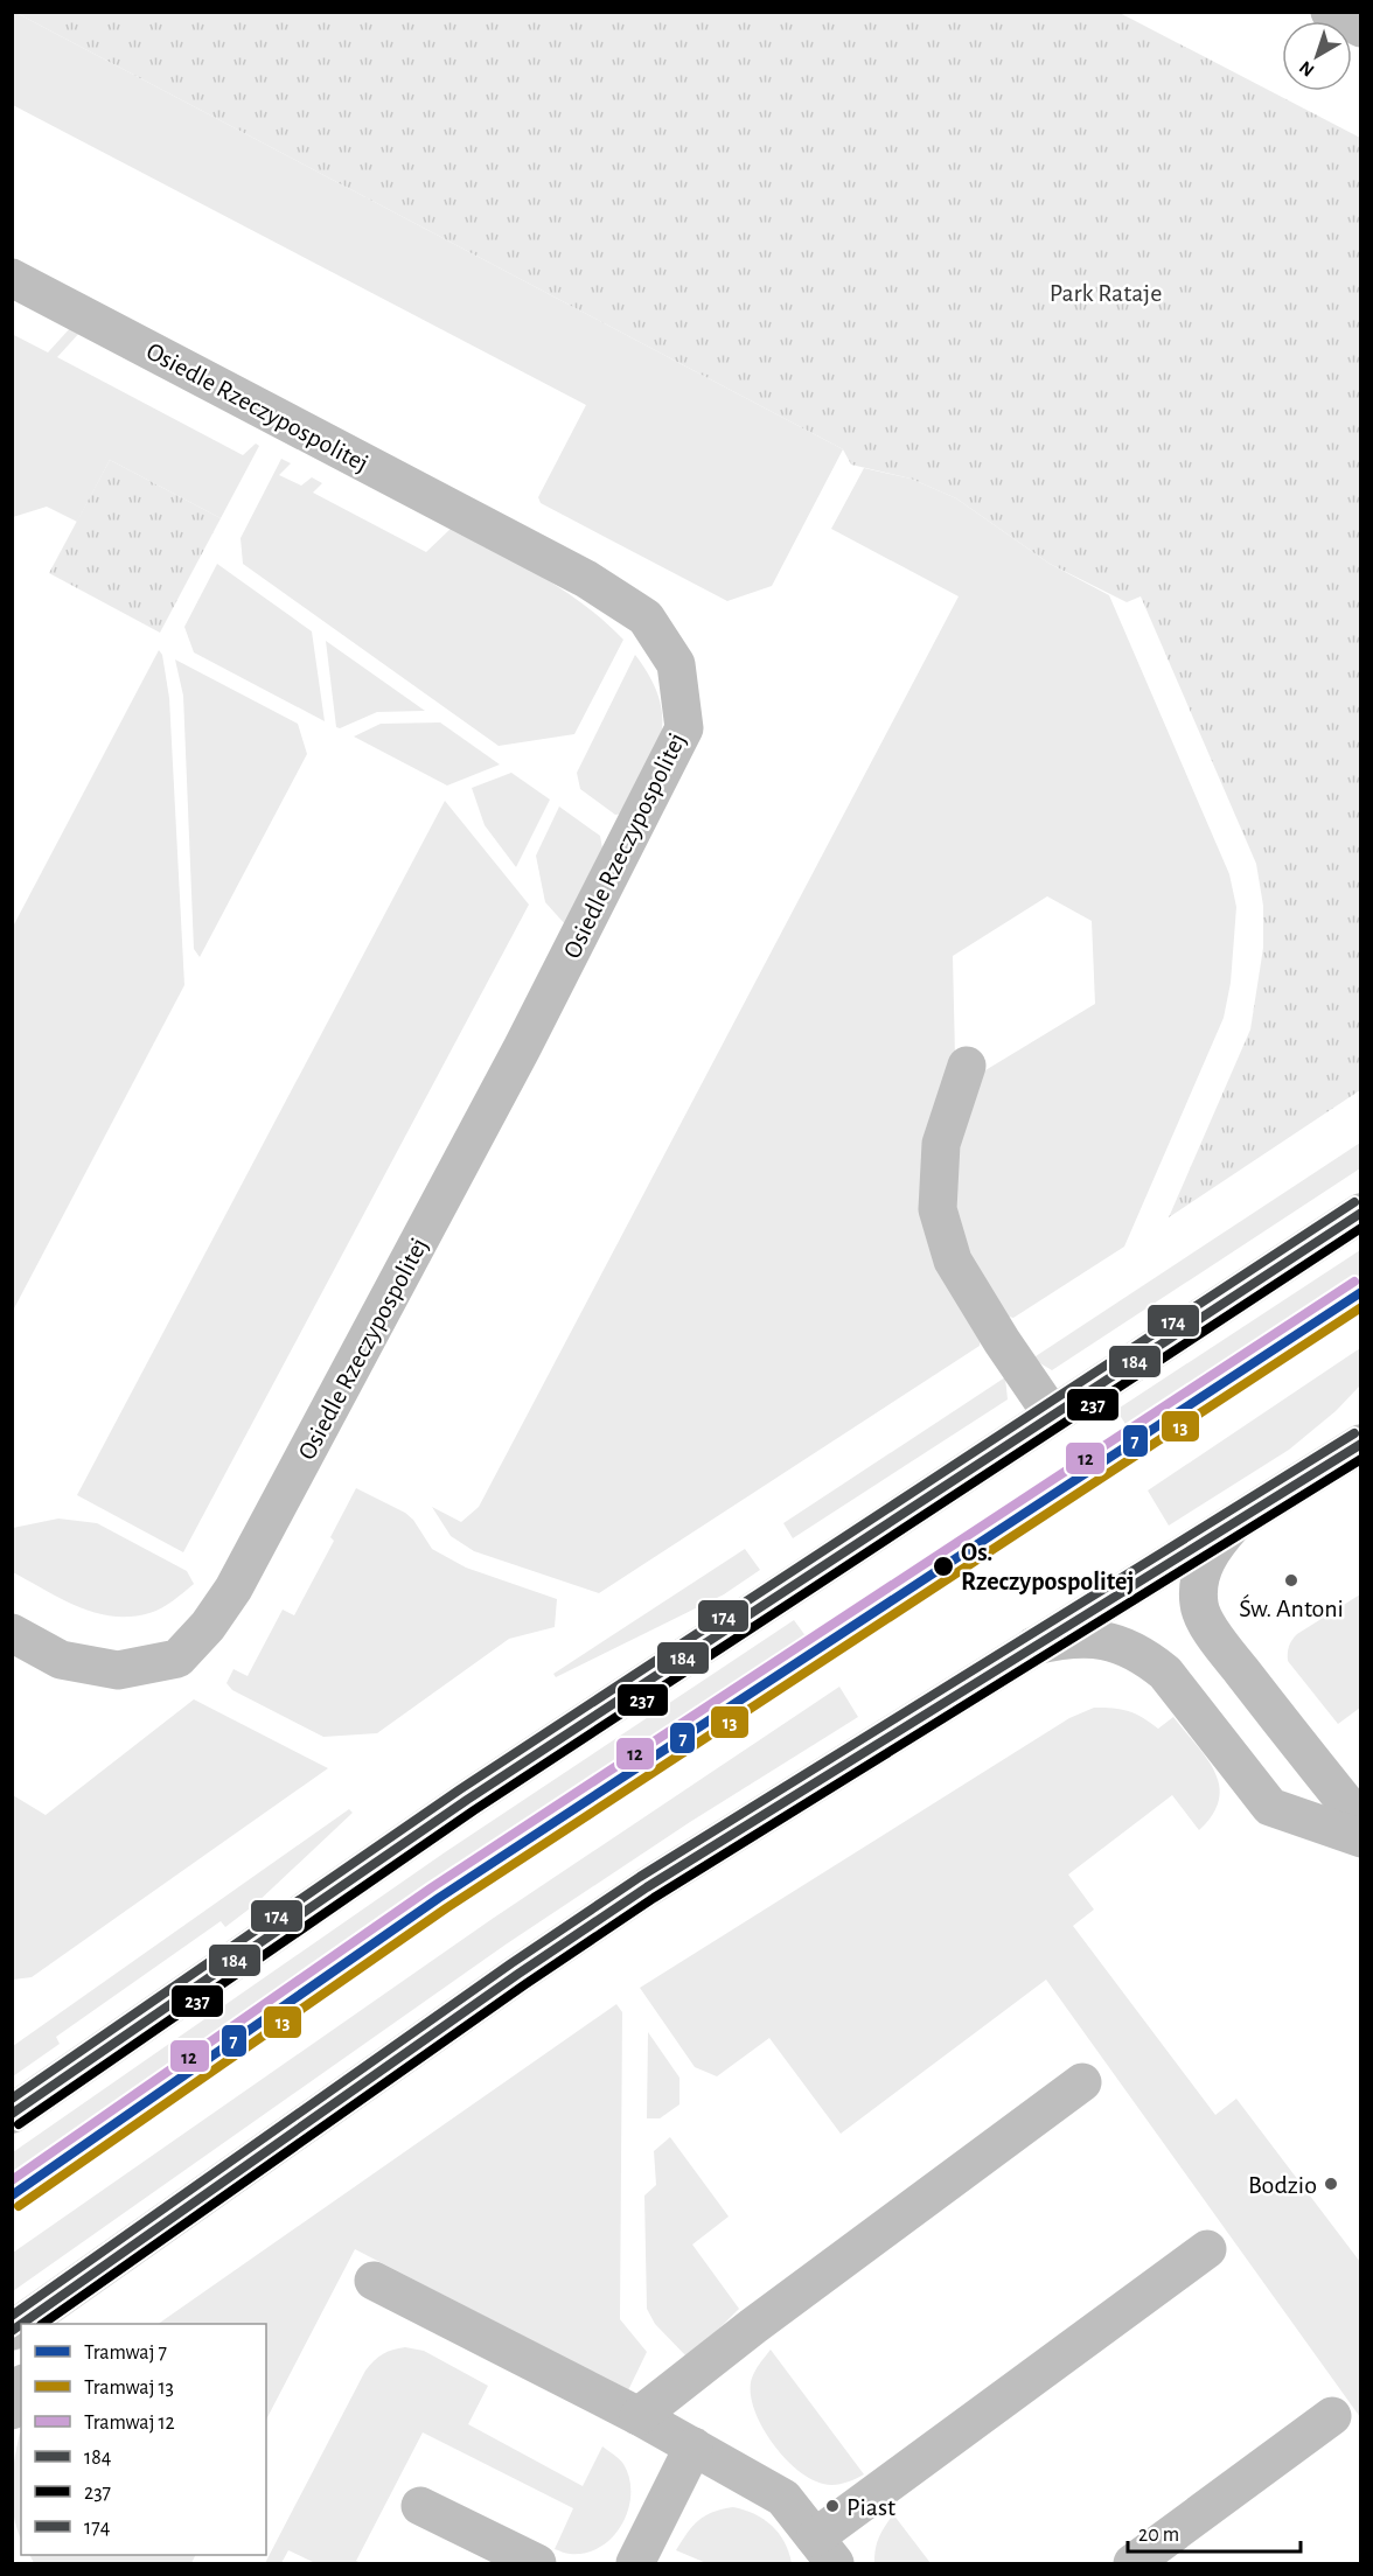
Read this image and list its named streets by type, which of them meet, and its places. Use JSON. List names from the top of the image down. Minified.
{"streets":{"main road":["Osiedle Rzeczypospolitej"]},"parks":["Park Rataje"],"places":["Os. Rzeczypospolitej","Św. Antoni","Bodzio","Piast"],"lines":["transit line 174","transit line 184","transit line 237","tram line 12","tram line 7","tram line 13"],"legend":["Tramwaj 7","Tramwaj 13","Tramwaj 12","184","237","174"],"scale_bar":"20 m","north":"bottom left"}
